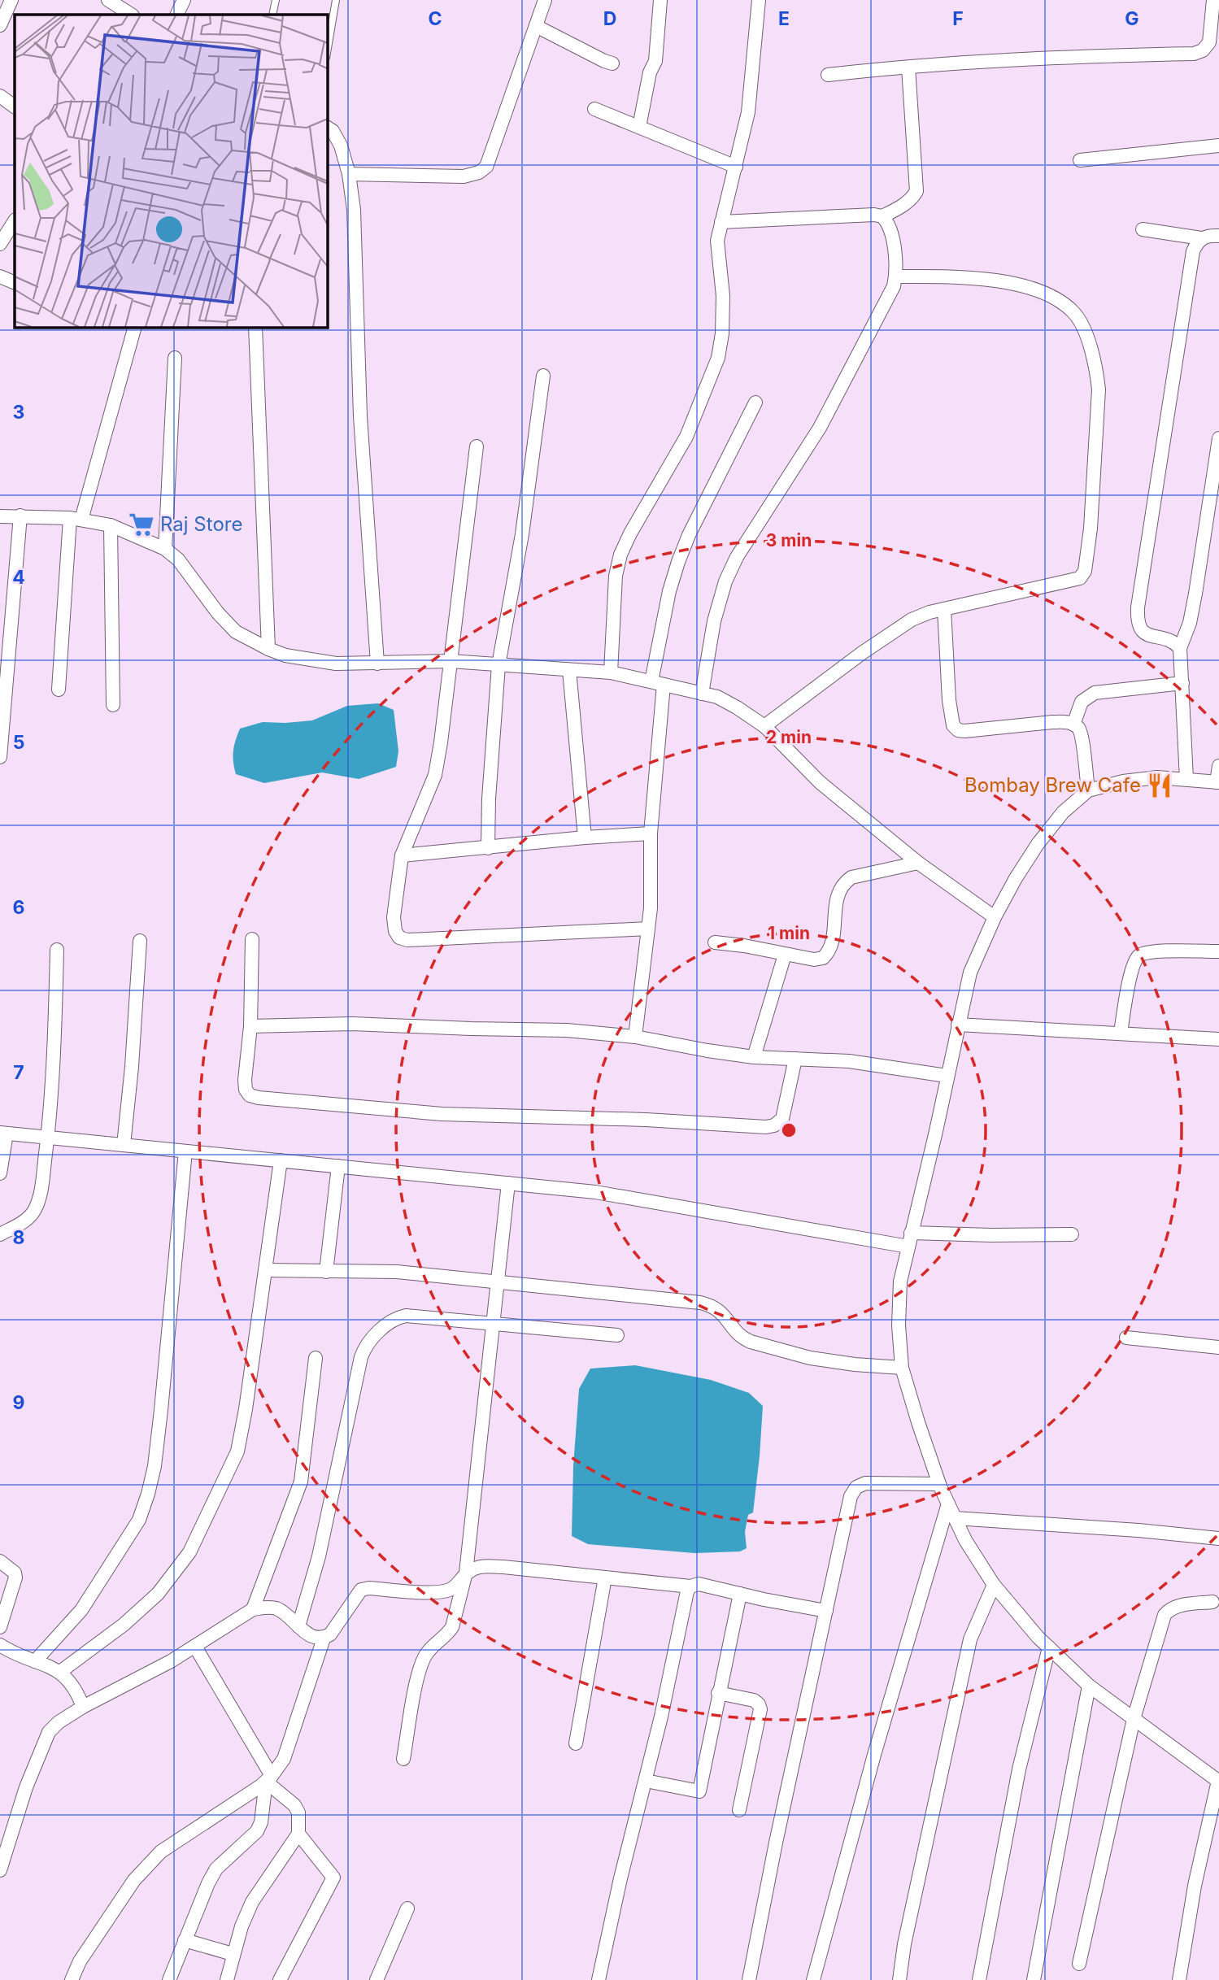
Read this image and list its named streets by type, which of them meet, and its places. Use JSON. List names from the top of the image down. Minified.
{"places":{"supermarket":["Raj Store"],"restaurant":["Bombay Brew Cafe"]},"grid":{"columns":["C","D","E","F","G"],"rows":["3","4","5","6","7","8","9"]},"rings":["3 min","2 min","1 min"]}
